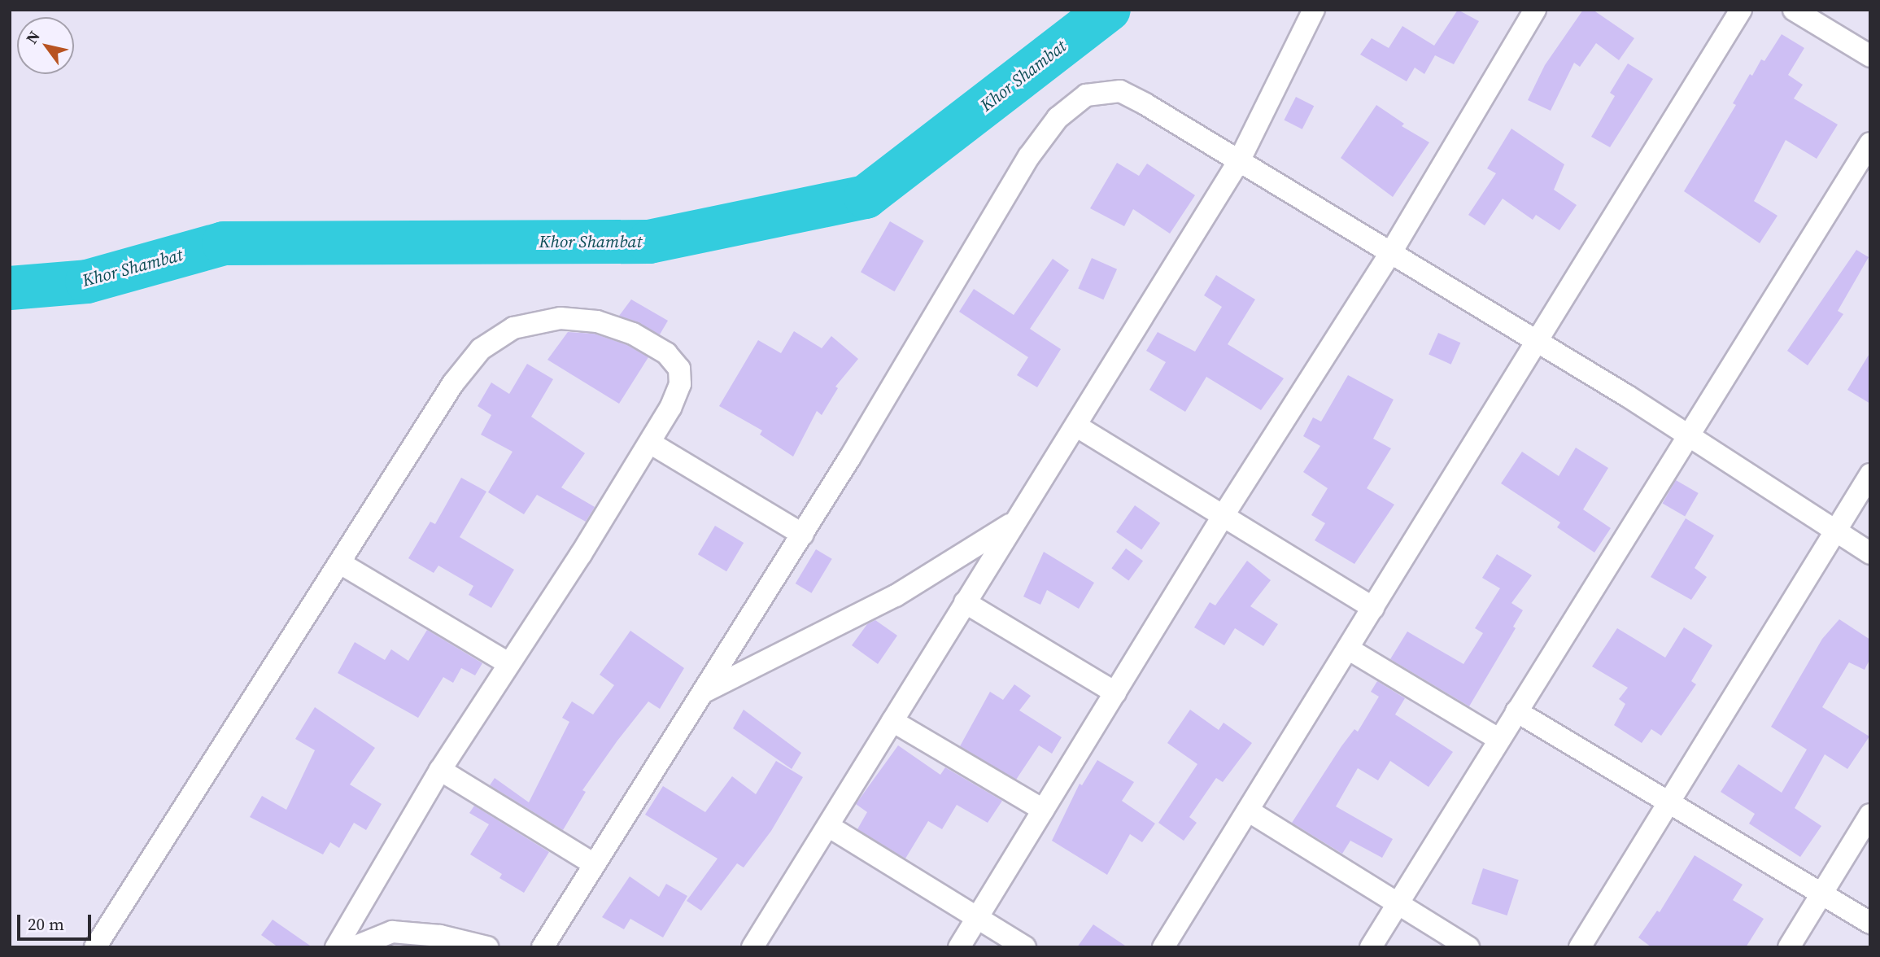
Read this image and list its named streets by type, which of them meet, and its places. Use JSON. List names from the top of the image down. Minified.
{"water":["Khor Shambat"],"scale_bar":"20 m","north":"top left"}
